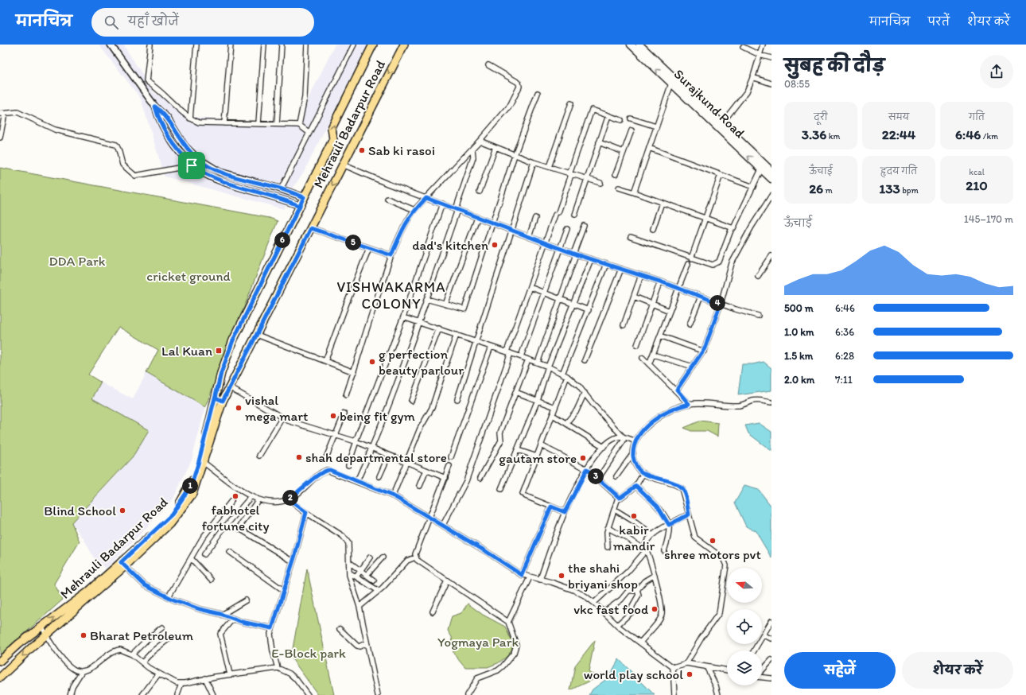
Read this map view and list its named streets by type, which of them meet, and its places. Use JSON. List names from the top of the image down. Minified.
{"streets":{"main road":["Surajkund Road","Mehrauli Badarpur Road"]},"districts":["VISHWAKARMA COLONY"],"parks":["DDA Park","cricket ground","Yogmaya Park","E-Block park"],"places":{"other":["Sab ki rasoi","dad's kitchen","g perfection beauty parlour","vishal mega mart","being fit gym","shah departmental store","gautam store","fabhotel fortune city","Blind School","kabir mandir","shree motors pvt","the shahi briyani shop","vkc fast food","Bharat Petroleum","world play school"],"transit":["Lal Kuan"]},"north":"left","page":{"header":"मानचित्र","search":"यहाँ खोजें","nav":["मानचित्र","परतें","शेयर करें"],"heading":["सुबह की दौड़","08:55"],"stats":[["दूरी","3.36 km"],["समय","22:44"],["गति","6:46 /km"],["ऊँचाई","26 m"],["हृदय गति","133 bpm"],["kcal","210"]],"chart":["ऊँचाई","145–170 m"],"pins":["6","5","4","3","1","2"],"list":[{"name":"500 m","note":"6:46"},{"name":"1.0 km","note":"6:36"},{"name":"1.5 km","note":"6:28"},{"name":"2.0 km","note":"7:11"}],"buttons":["सहेजें","शेयर करें"]}}
